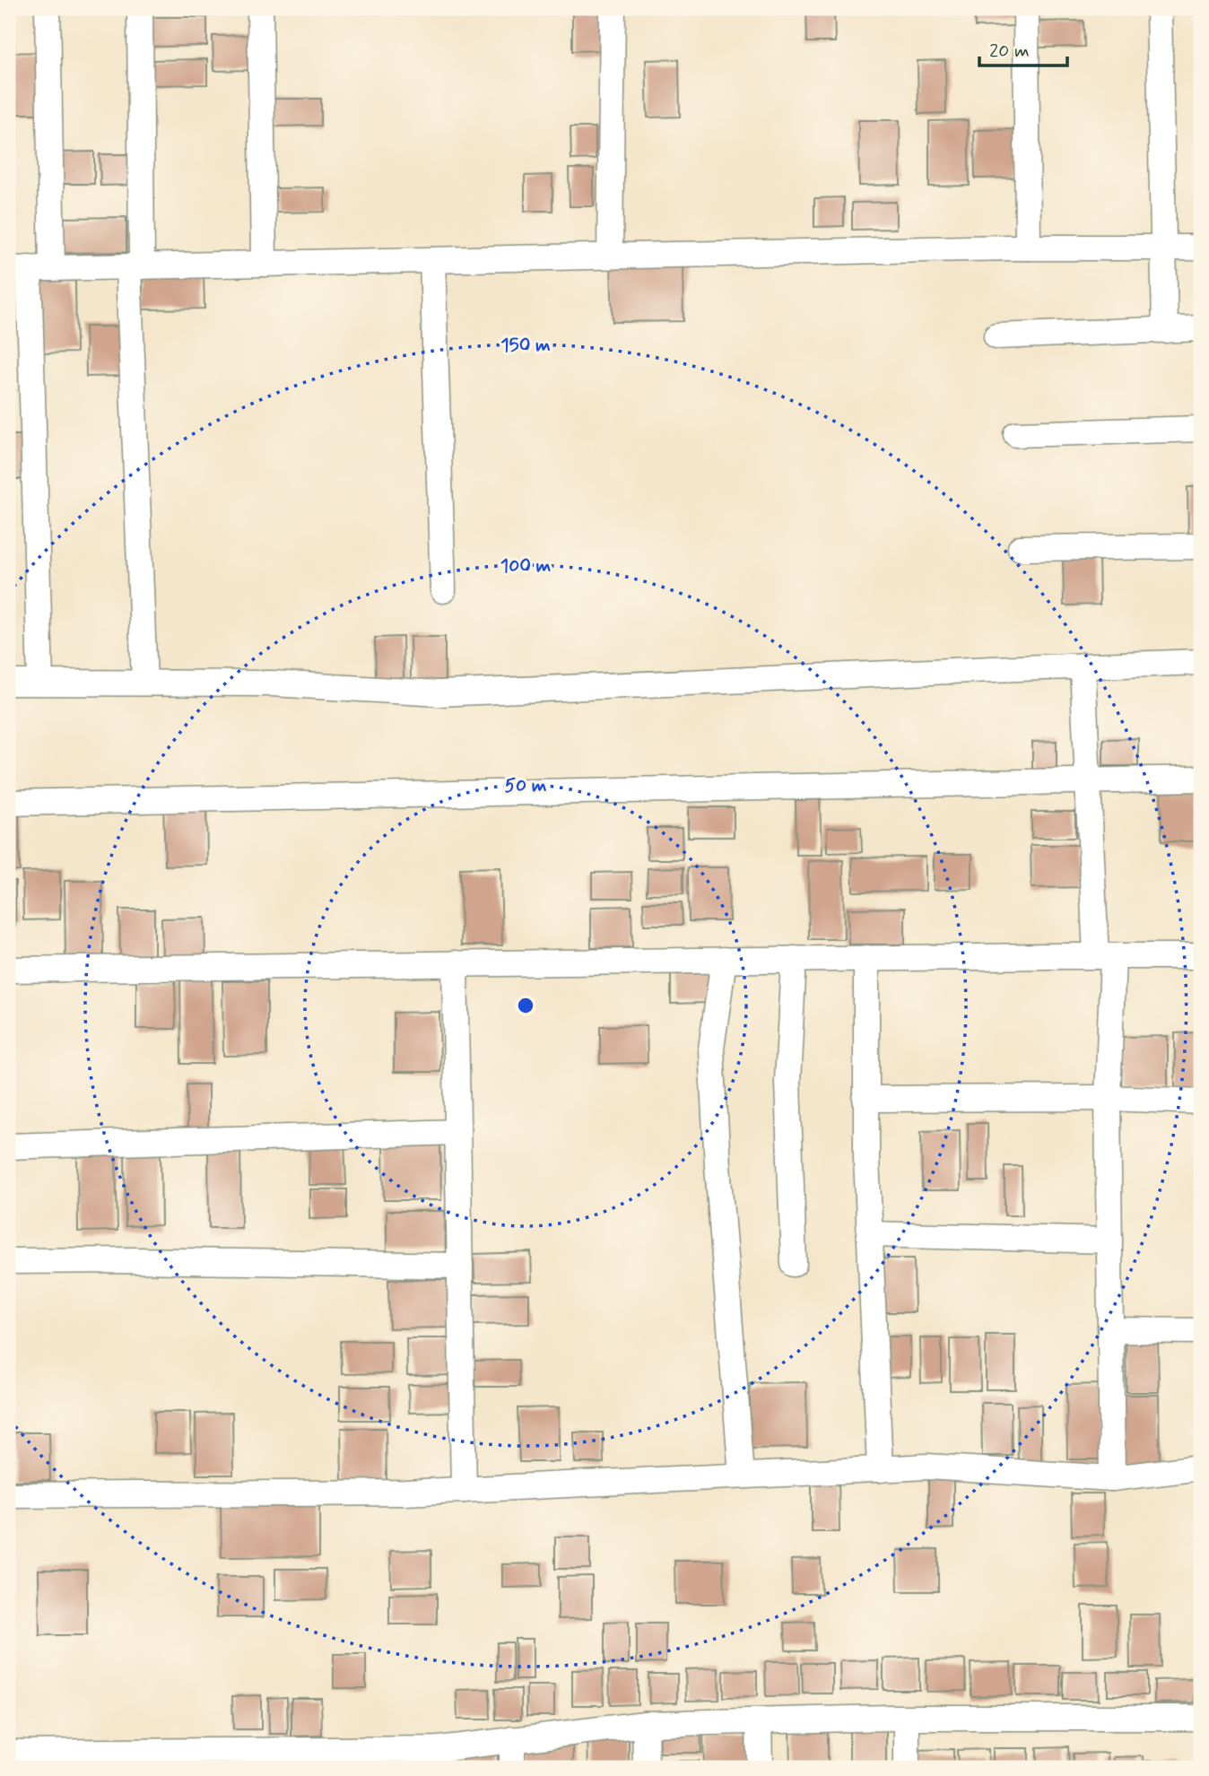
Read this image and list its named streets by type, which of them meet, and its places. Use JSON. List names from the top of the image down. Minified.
{"scale_bar":"20 m","rings":["150 m","100 m","50 m"]}
